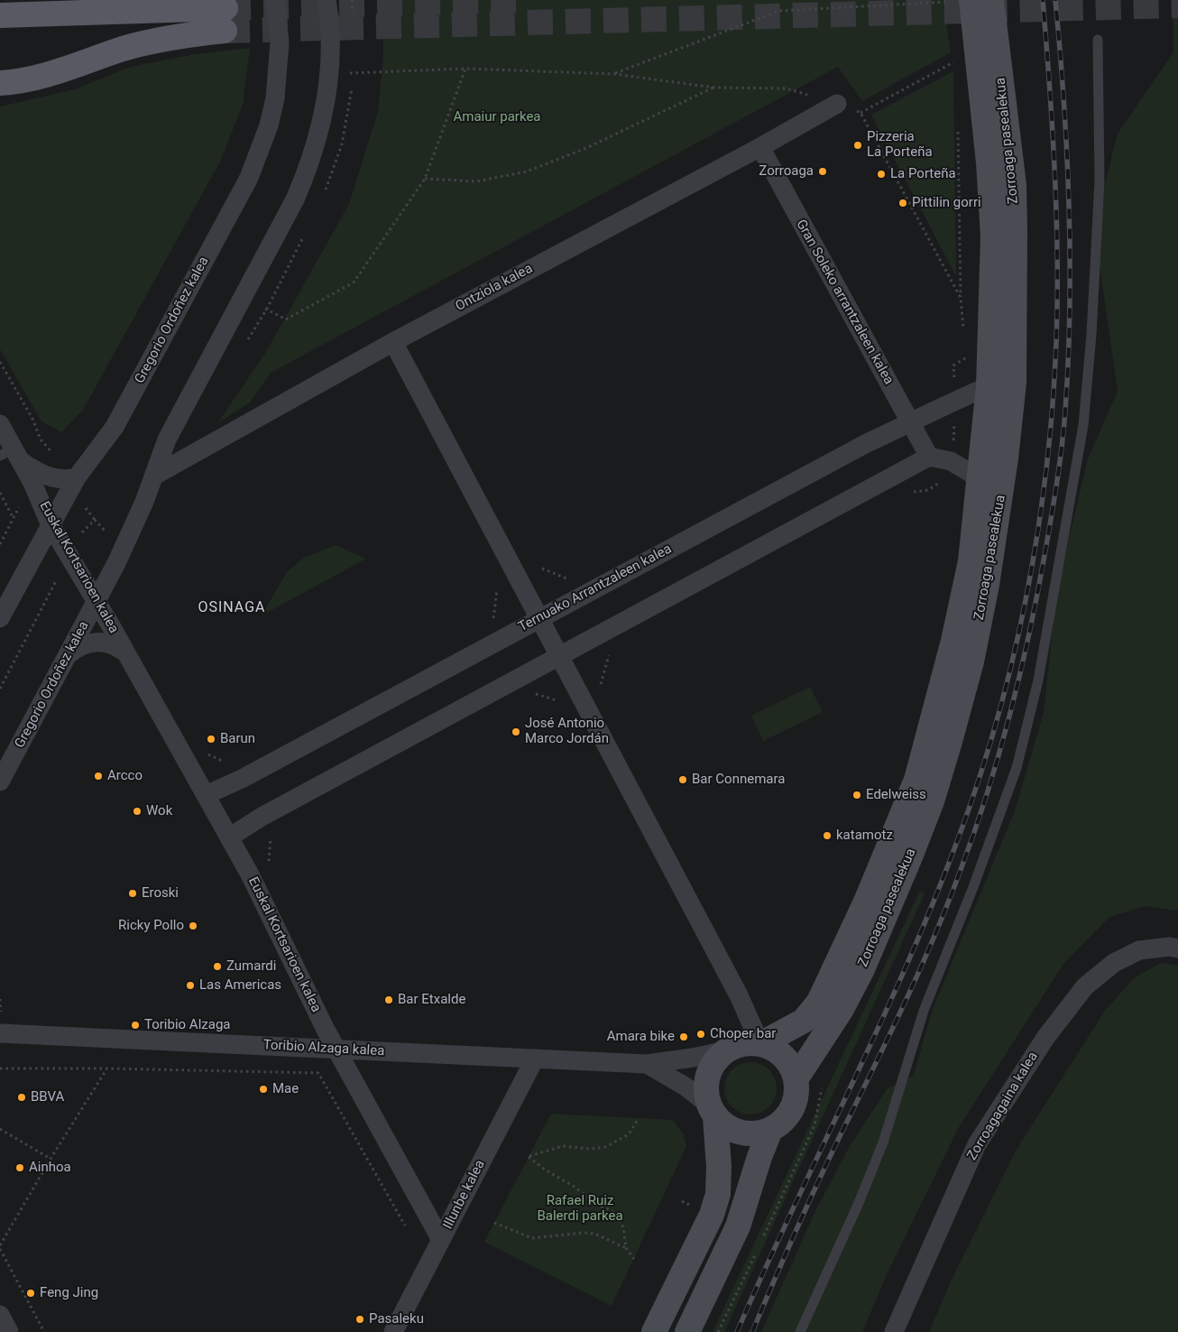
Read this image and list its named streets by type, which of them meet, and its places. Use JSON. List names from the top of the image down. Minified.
{"streets":{"main road":["Zorroaga pasealekua"],"street":["Ontziola kalea","Gran Soleko arrantzaleen kalea","Gregorio Ordoñez kalea","Euskal Kortsarioen kalea","Ternuako Arrantzaleen kalea","Toribio Alzaga kalea","Zorroagagaina kalea","Illunbe kalea"]},"crossings":[["Zorroaga pasealekua","Ternuako Arrantzaleen kalea"],["Zorroaga pasealekua","Toribio Alzaga kalea"],["Ontziola kalea","Gran Soleko arrantzaleen kalea"],["Ontziola kalea","Gregorio Ordoñez kalea"],["Gran Soleko arrantzaleen kalea","Ternuako Arrantzaleen kalea"],["Gregorio Ordoñez kalea","Euskal Kortsarioen kalea"],["Euskal Kortsarioen kalea","Ternuako Arrantzaleen kalea"],["Euskal Kortsarioen kalea","Toribio Alzaga kalea"],["Euskal Kortsarioen kalea","Illunbe kalea"],["Toribio Alzaga kalea","Illunbe kalea"]],"districts":["OSINAGA"],"parks":["Amaiur parkea","Rafael Ruiz Balerdi parkea"],"places":["Pizzeria La Porteña","Zorroaga","La Porteña","Pittilin gorri","José Antonio Marco Jordán","Barun","Arcco","Bar Connemara","Edelweiss","Wok","katamotz","Eroski","Ricky Pollo","Zumardi","Las Americas","Bar Etxalde","Toribio Alzaga","Choper bar","Amara bike","Mae","BBVA","Ainhoa","Feng Jing","Pasaleku"]}
